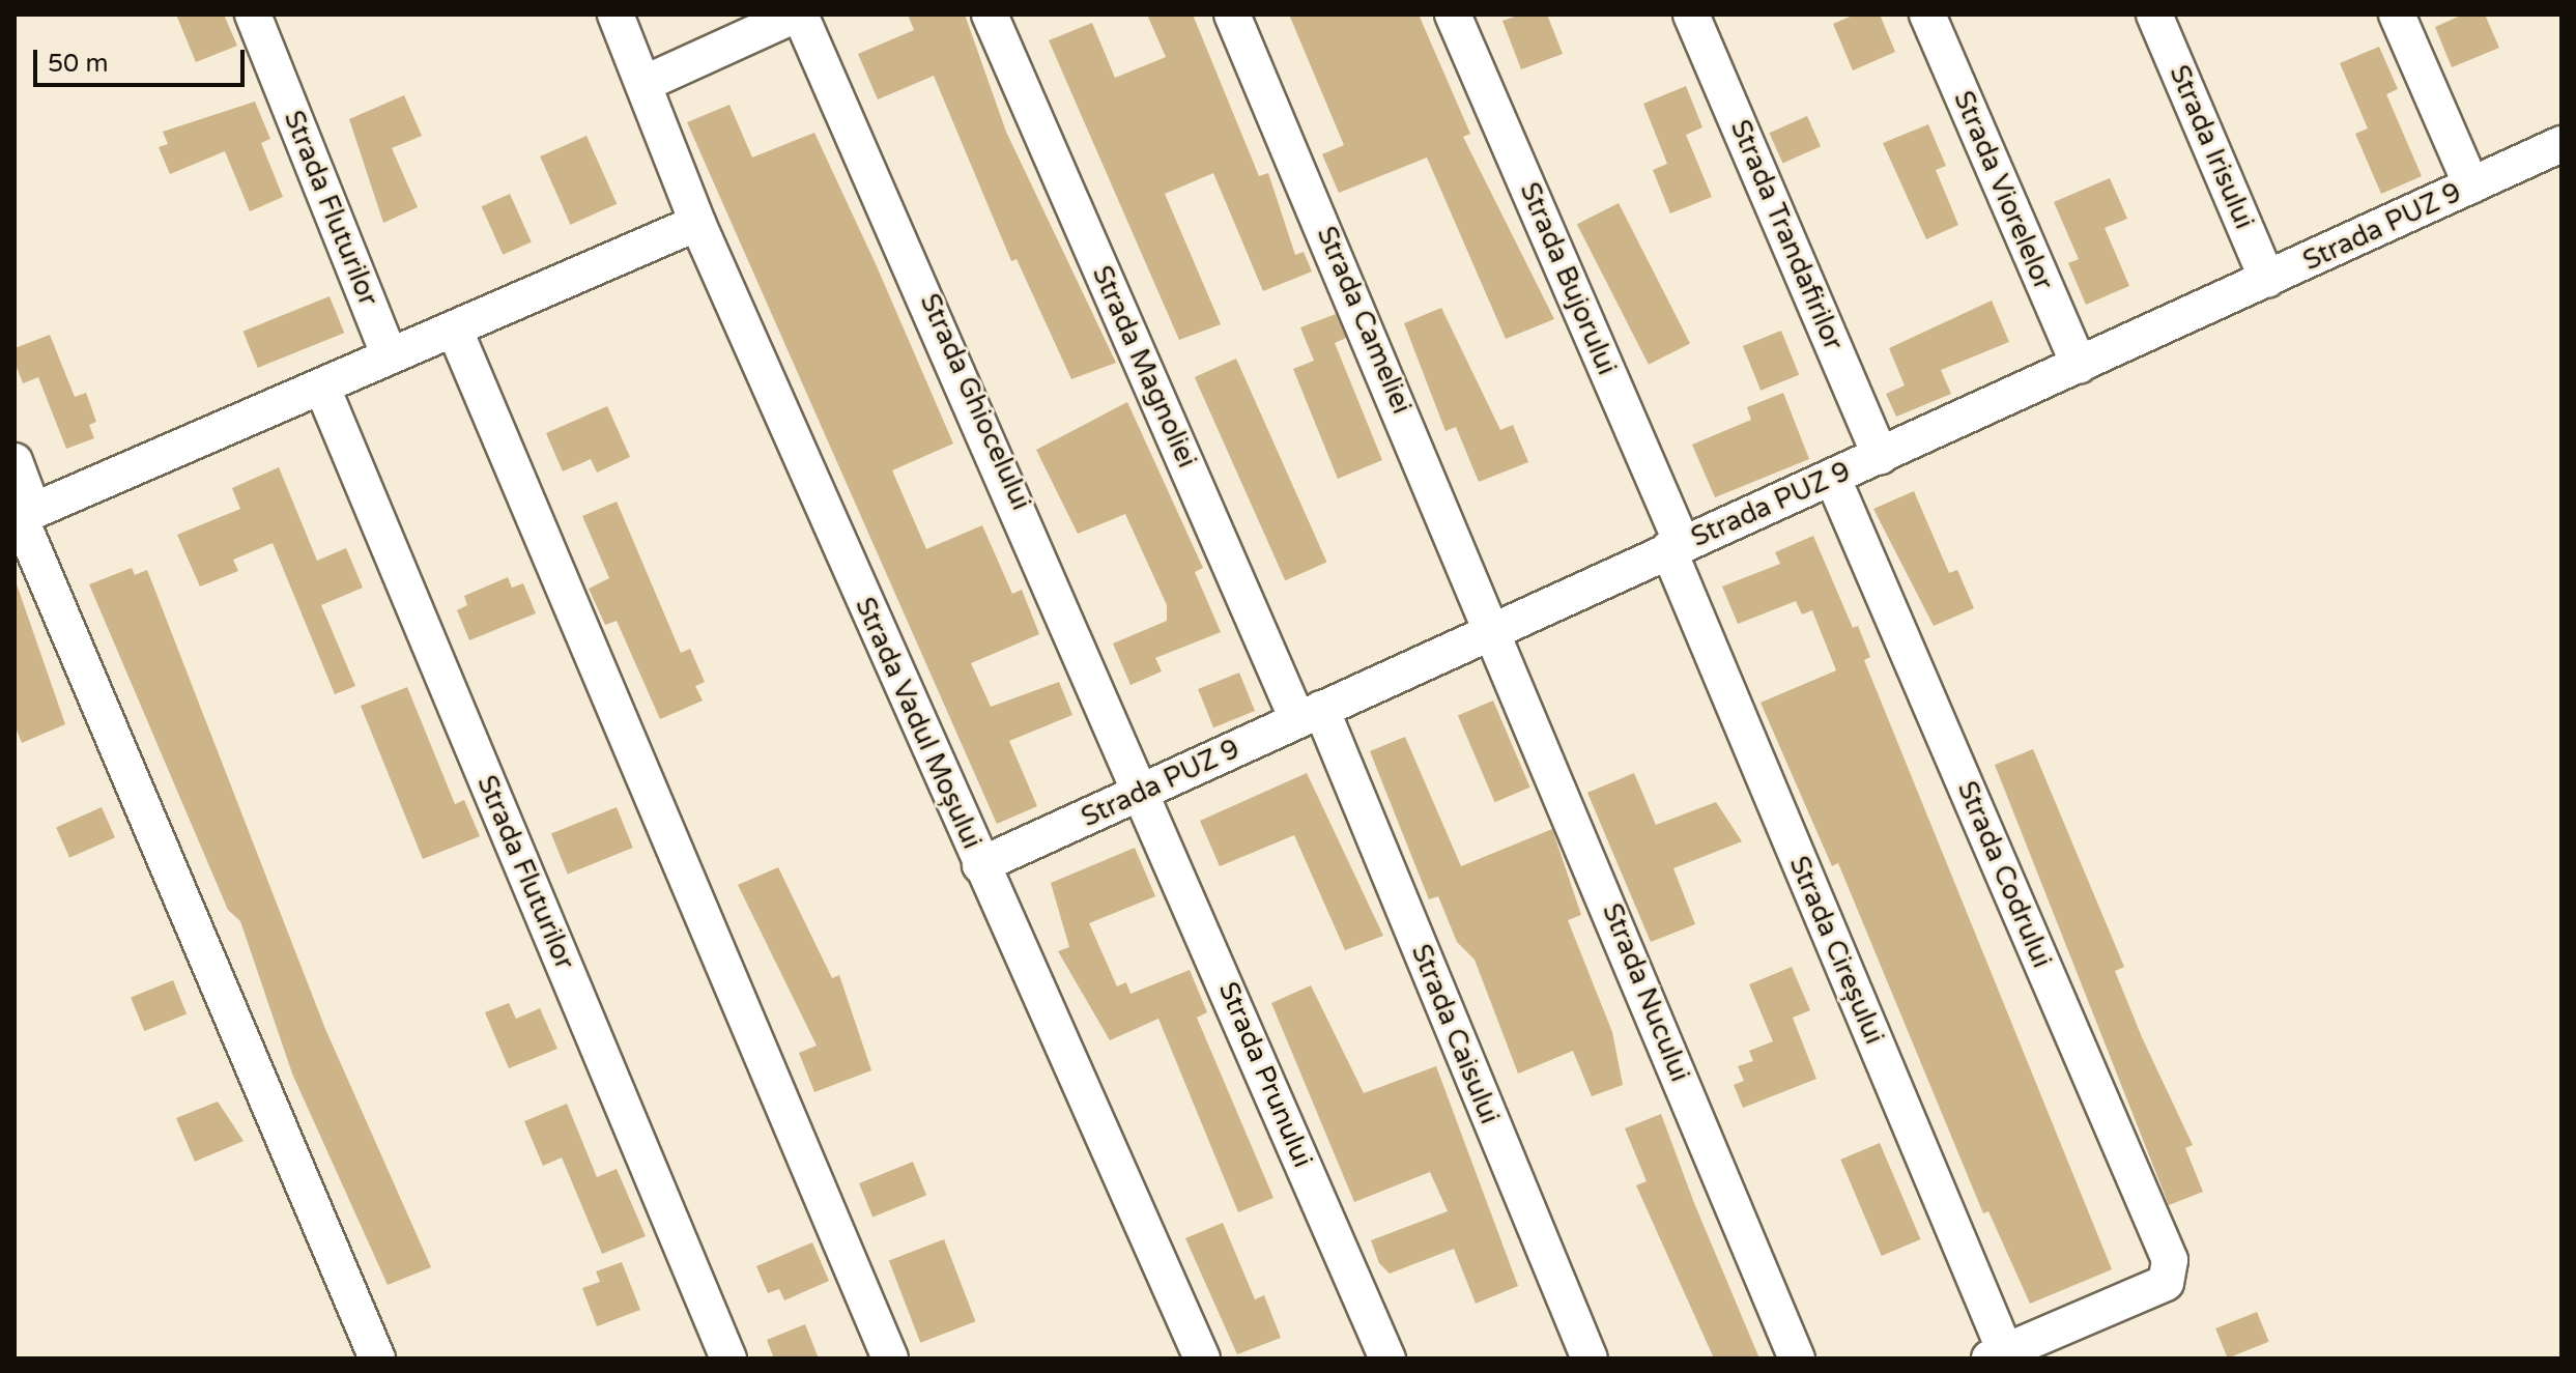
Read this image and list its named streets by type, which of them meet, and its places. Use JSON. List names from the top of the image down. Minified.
{"streets":{"street":["Strada Irisului","Strada Viorelelor","Strada Fluturilor","Strada PUZ 9","Strada Trandafirilor","Strada Bujorului","Strada Cameliei","Strada Magnoliei","Strada Ghiocelului","Strada Vadul Moșului","Strada Codrului","Strada Cireșului","Strada Nucului","Strada Caisului","Strada Prunului"]},"crossings":[["Strada Irisului","Strada PUZ 9"],["Strada Viorelelor","Strada PUZ 9"],["Strada PUZ 9","Strada Trandafirilor"],["Strada PUZ 9","Strada Bujorului"],["Strada PUZ 9","Strada Cameliei"],["Strada PUZ 9","Strada Magnoliei"],["Strada PUZ 9","Strada Ghiocelului"],["Strada PUZ 9","Strada Vadul Moșului"],["Strada PUZ 9","Strada Codrului"],["Strada PUZ 9","Strada Cireșului"],["Strada PUZ 9","Strada Nucului"],["Strada PUZ 9","Strada Caisului"],["Strada PUZ 9","Strada Prunului"],["Strada Bujorului","Strada Cireșului"],["Strada Cameliei","Strada Nucului"],["Strada Magnoliei","Strada Caisului"],["Strada Ghiocelului","Strada Prunului"],["Strada Codrului","Strada Cireșului"]],"scale_bar":"50 m"}
